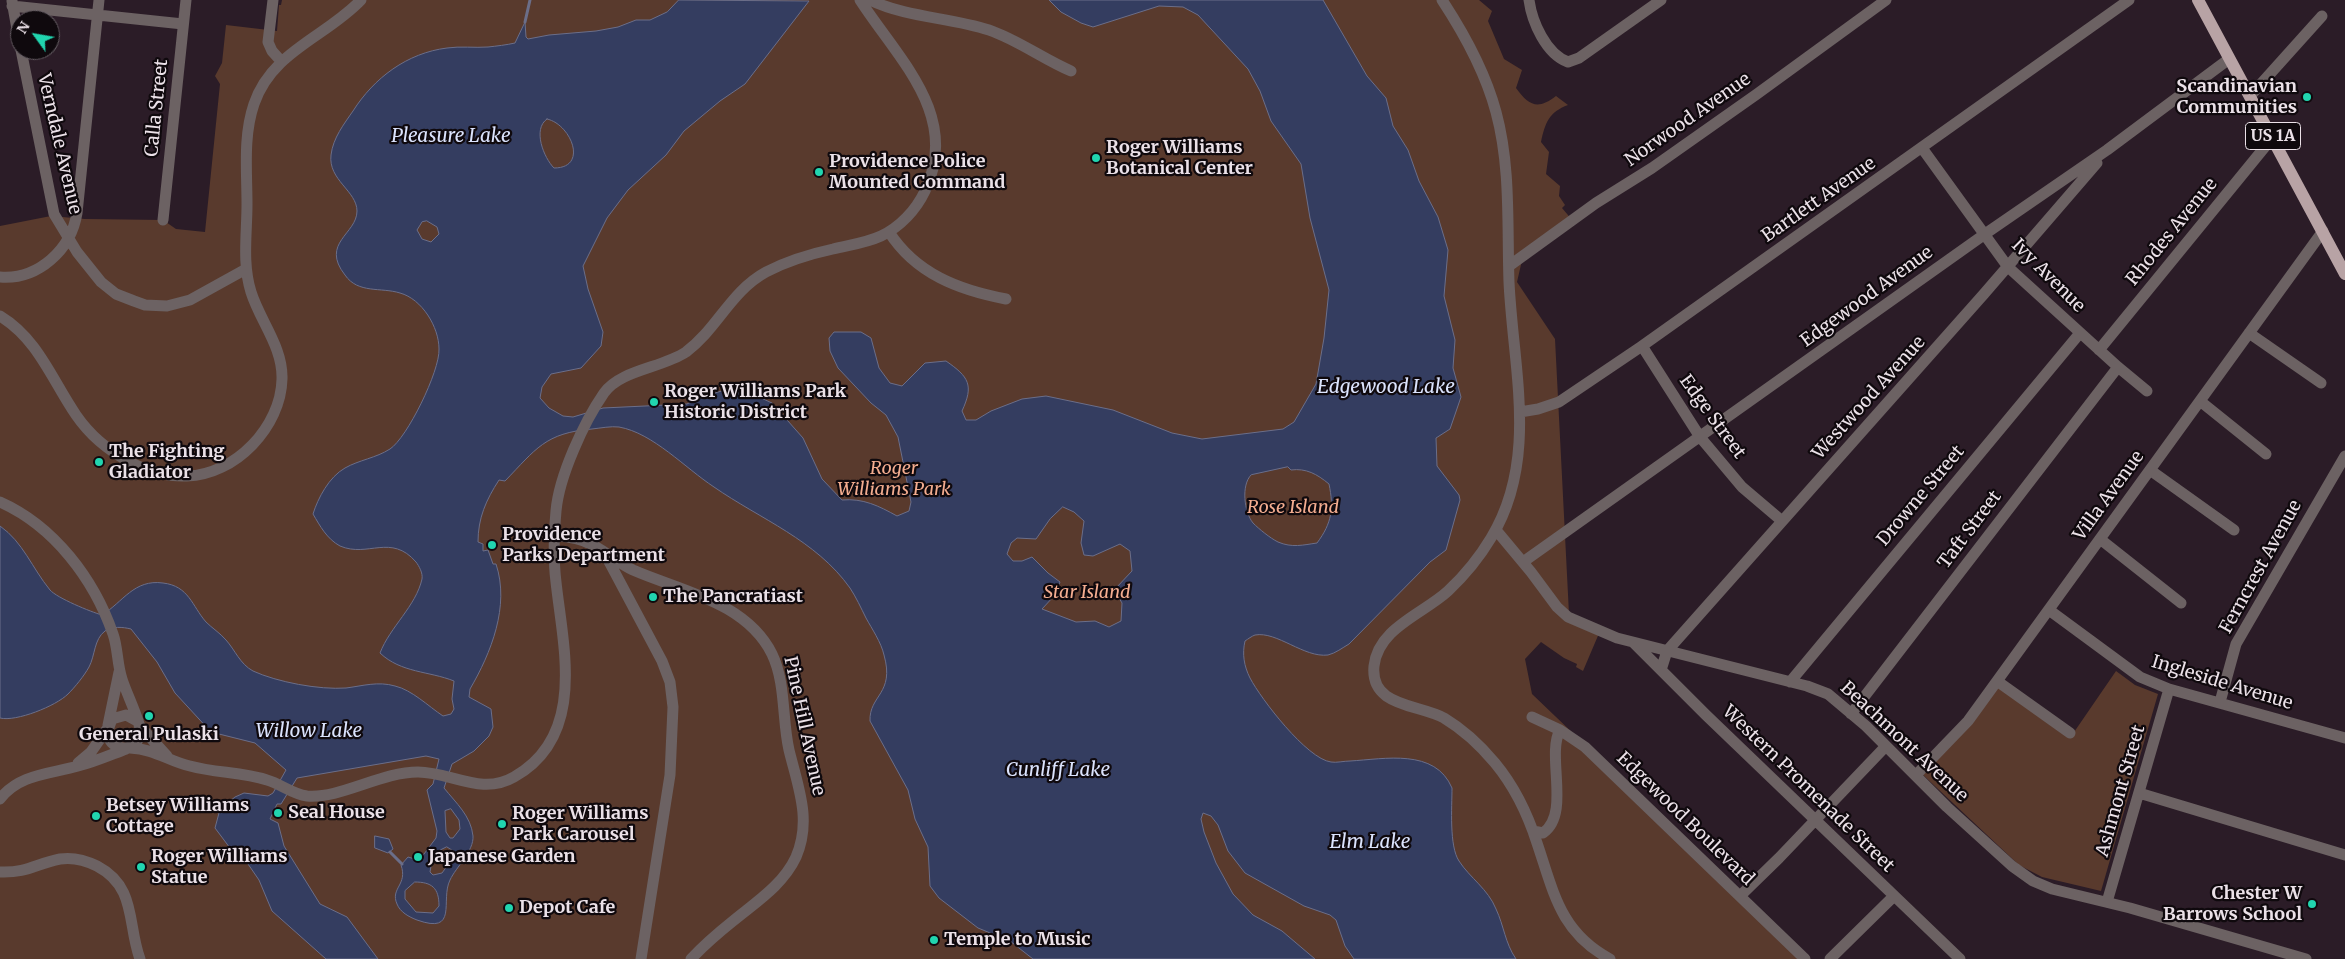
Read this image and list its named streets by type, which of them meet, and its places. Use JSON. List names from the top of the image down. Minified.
{"streets":{"main road":["US 1A"],"street":["Calla Street","Norwood Avenue","Verndale Avenue","Bartlett Avenue","Rhodes Avenue","Ivy Avenue","Edgewood Avenue","Westwood Avenue","Edge Street","Drowne Street","Villa Avenue","Taft Street","Ferncrest Avenue","Ingleside Avenue","Pine Hill Avenue","Beachmont Avenue","Western Promenade Street","Ashmont Street","Edgewood Boulevard"]},"crossings":[["US 1A","Rhodes Avenue"],["US 1A","Edgewood Avenue"],["US 1A","Villa Avenue"],["Bartlett Avenue","Ivy Avenue"],["Bartlett Avenue","Edge Street"],["Rhodes Avenue","Ivy Avenue"],["Ivy Avenue","Edgewood Avenue"],["Ivy Avenue","Westwood Avenue"],["Ivy Avenue","Drowne Street"],["Ivy Avenue","Taft Street"],["Edgewood Avenue","Westwood Avenue"],["Edgewood Avenue","Edge Street"],["Edgewood Avenue","Beachmont Avenue"],["Westwood Avenue","Edge Street"],["Westwood Avenue","Beachmont Avenue"],["Westwood Avenue","Western Promenade Street"],["Drowne Street","Beachmont Avenue"],["Villa Avenue","Ingleside Avenue"],["Villa Avenue","Beachmont Avenue"],["Taft Street","Beachmont Avenue"],["Ferncrest Avenue","Ingleside Avenue"],["Ingleside Avenue","Ashmont Street"],["Beachmont Avenue","Western Promenade Street"],["Beachmont Avenue","Ashmont Street"]],"water":["Pleasure Lake","Edgewood Lake","Willow Lake","Cunliff Lake","Elm Lake"],"parks":["Roger Williams Park","Rose Island","Star Island"],"places":["Scandinavian Communities","Roger Williams Botanical Center","Providence Police Mounted Command","Roger Williams Park Historic District","The Fighting Gladiator","Providence Parks Department","The Pancratiast","General Pulaski","Seal House","Betsey Williams Cottage","Roger Williams Park Carousel","Japanese Garden","Roger Williams Statue","Chester W Barrows School","Depot Cafe","Temple to Music"],"north":"top left"}
